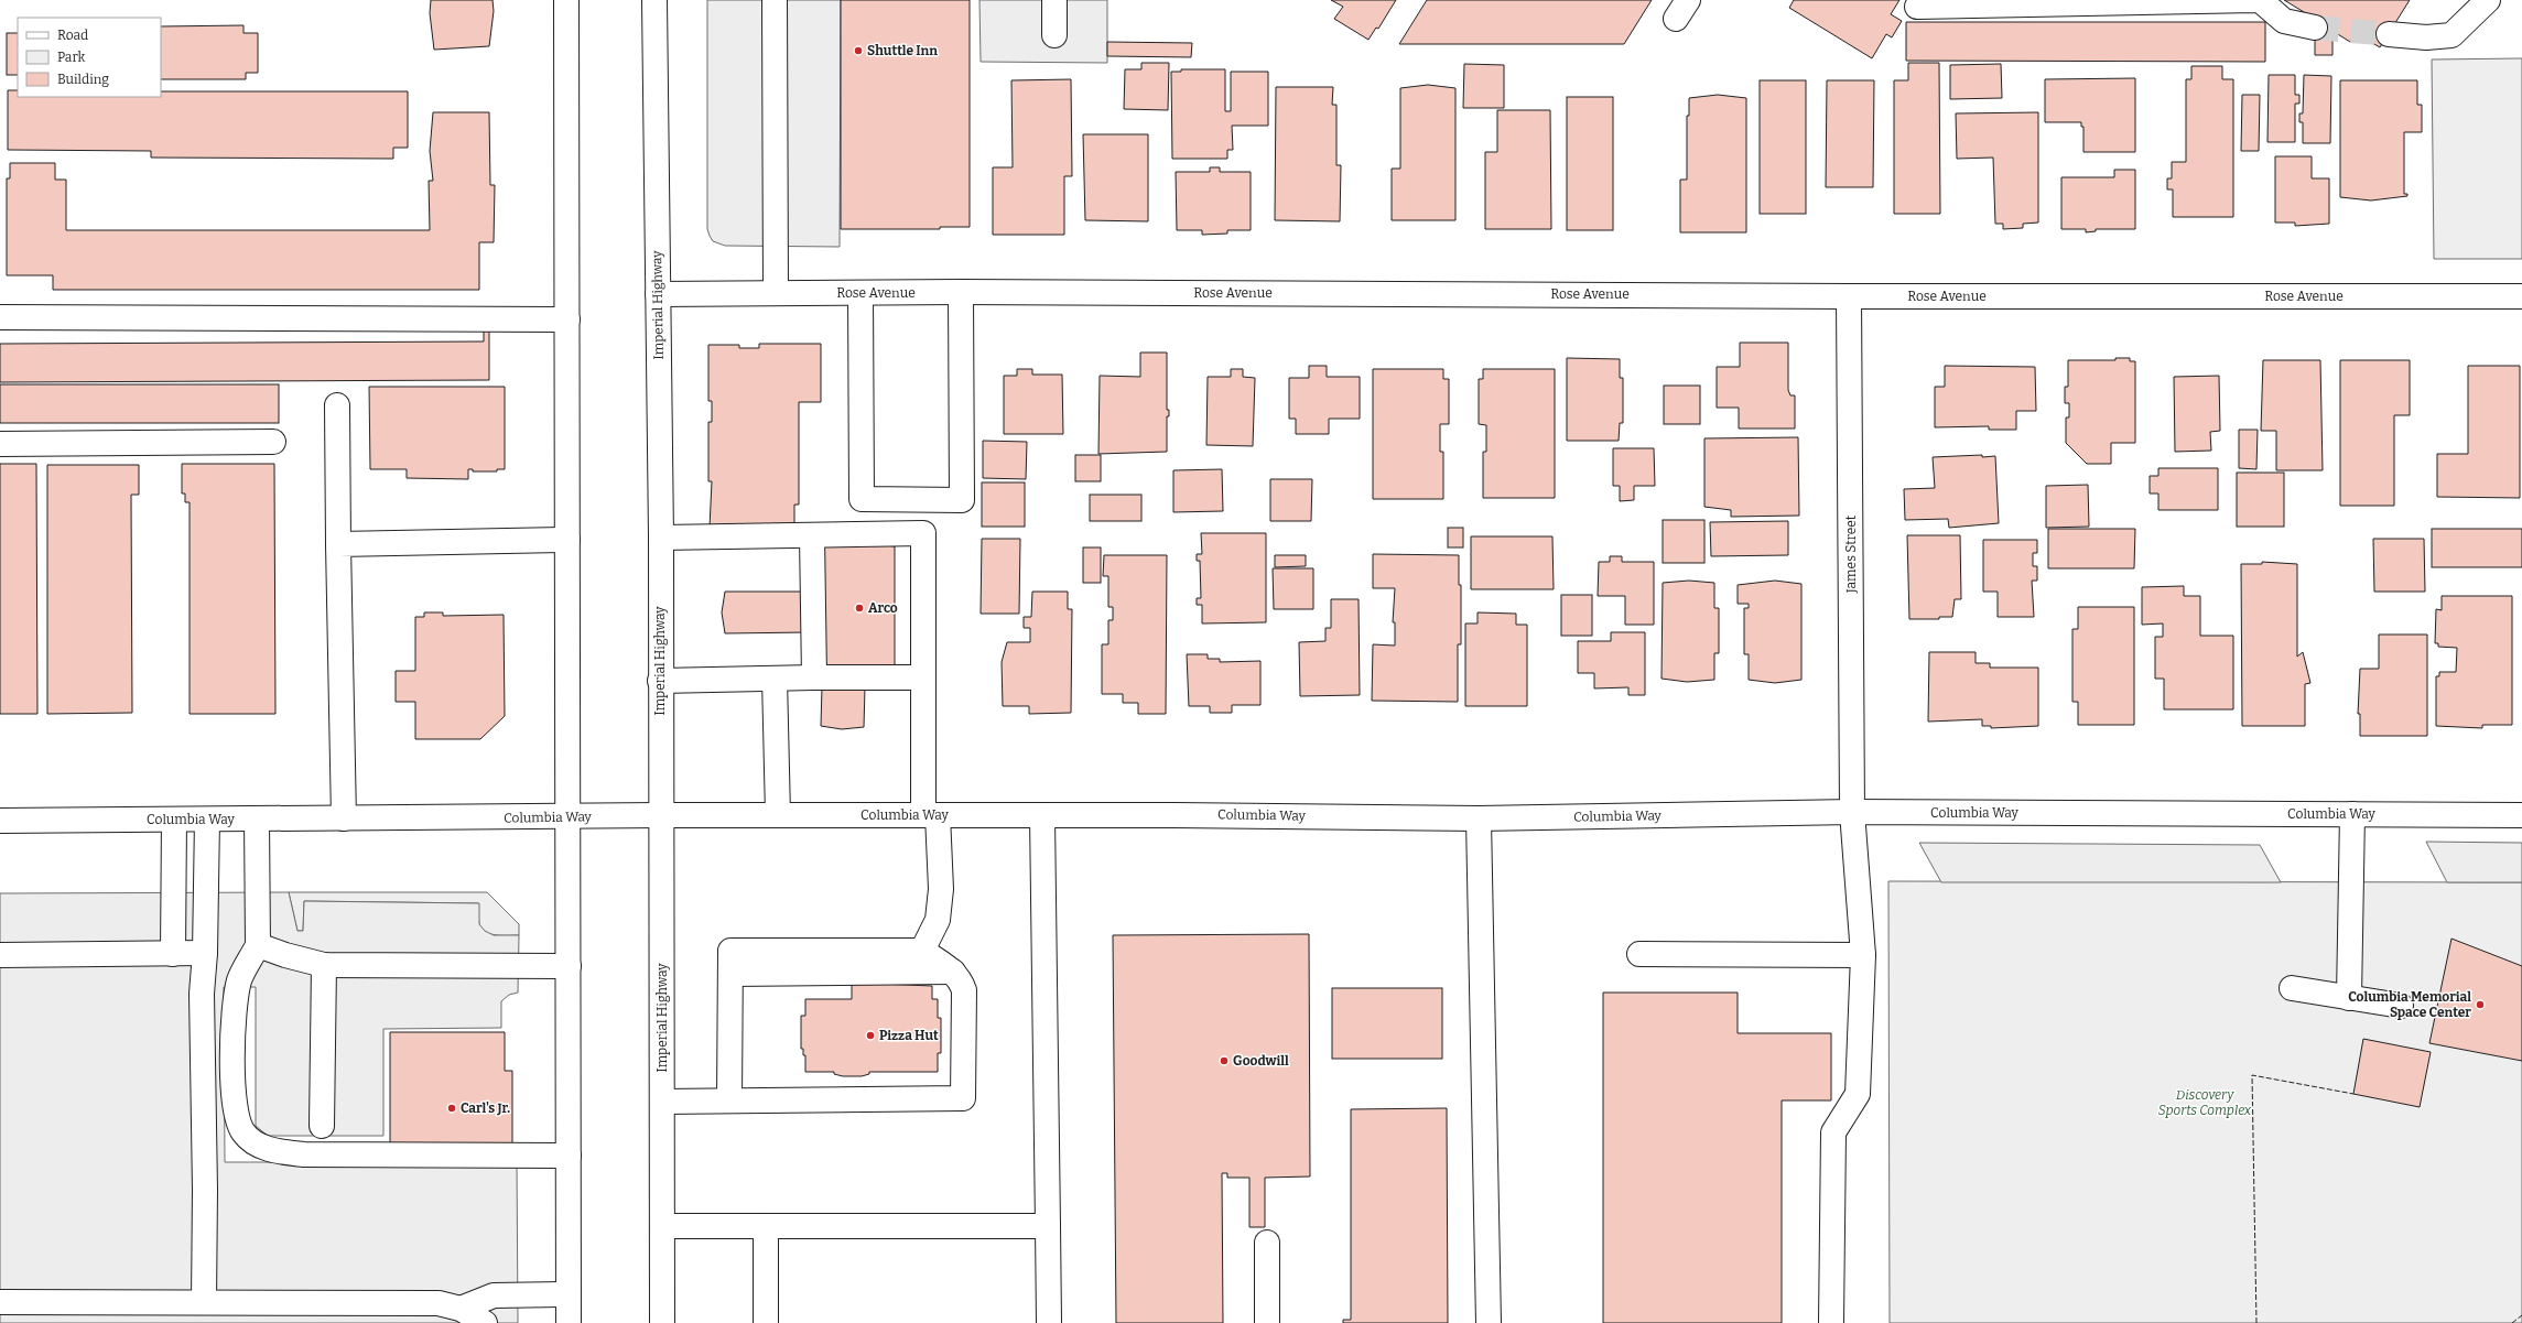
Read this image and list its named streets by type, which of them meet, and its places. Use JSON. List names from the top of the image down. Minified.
{"streets":{"street":["Rose Avenue","Imperial Highway","James Street","Columbia Way"]},"crossings":[["Rose Avenue","Imperial Highway"],["Rose Avenue","James Street"],["Imperial Highway","Columbia Way"],["James Street","Columbia Way"]],"parks":["Discovery Sports Complex"],"places":["Shuttle Inn","Arco","Columbia Memorial Space Center","Pizza Hut","Goodwill","Carl's Jr."],"legend":["Road","Park","Building"]}
